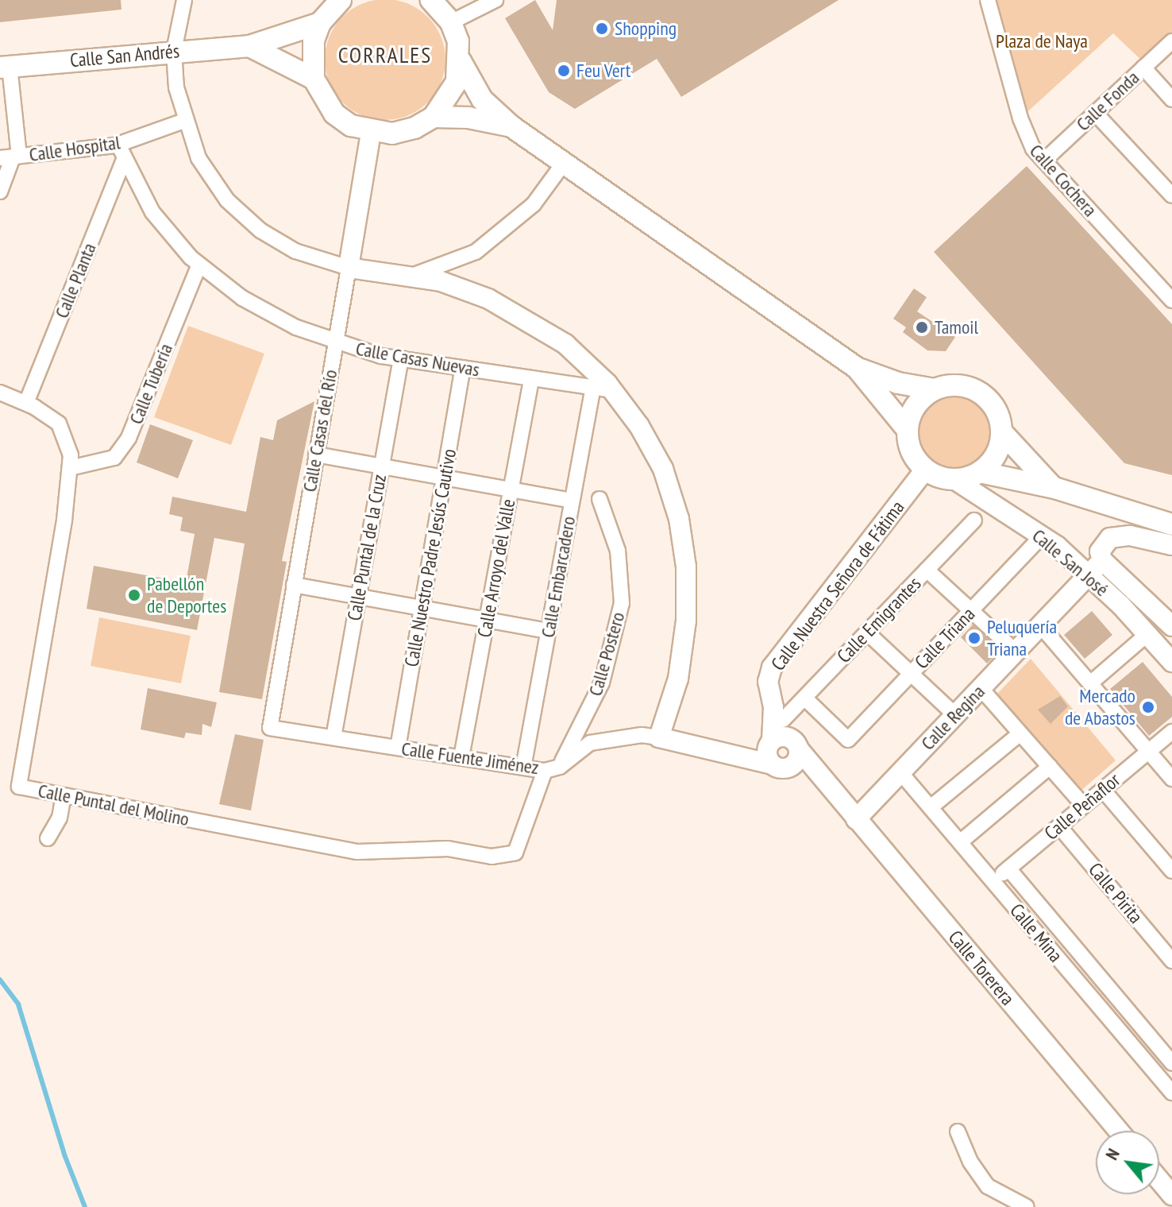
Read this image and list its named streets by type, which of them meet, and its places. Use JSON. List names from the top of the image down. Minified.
{"streets":{"main road":["Calle San Andrés"],"street":["Calle Fonda","Calle Hospital","Calle Cochera","Calle Planta","Calle Casas Nuevas","Calle Tubería","Calle Casas del Río","Calle Puntal de la Cruz","Calle Nuestro Padre Jesús Cautivo","Calle San José","Calle Arroyo del Valle","Calle Embarcadero","Calle Nuestra Señora de Fátima","Calle Emigrantes","Calle Triana","Calle Postero","Calle Regina","Calle Fuente Jiménez","Calle Puntal del Molino","Calle Peñaflor","Calle Pirita","Calle Mina","Calle Torerera"]},"crossings":[["Calle Fonda","Calle Cochera"],["Calle Hospital","Calle Planta"],["Calle Hospital","Calle Casas Nuevas"],["Calle Planta","Calle Casas Nuevas"],["Calle Planta","Calle Puntal del Molino"],["Calle Casas Nuevas","Calle Tubería"],["Calle Casas Nuevas","Calle Casas del Río"],["Calle Casas Nuevas","Calle Puntal de la Cruz"],["Calle Casas Nuevas","Calle Nuestro Padre Jesús Cautivo"],["Calle Casas Nuevas","Calle Arroyo del Valle"],["Calle Casas Nuevas","Calle Embarcadero"],["Calle Tubería","Calle Puntal del Molino"],["Calle Casas del Río","Calle Fuente Jiménez"],["Calle Puntal de la Cruz","Calle Fuente Jiménez"],["Calle Nuestro Padre Jesús Cautivo","Calle Fuente Jiménez"],["Calle San José","Calle Nuestra Señora de Fátima"],["Calle San José","Calle Triana"],["Calle San José","Calle Regina"],["Calle Arroyo del Valle","Calle Fuente Jiménez"],["Calle Embarcadero","Calle Fuente Jiménez"],["Calle Nuestra Señora de Fátima","Calle Emigrantes"],["Calle Nuestra Señora de Fátima","Calle Fuente Jiménez"],["Calle Nuestra Señora de Fátima","Calle Torerera"],["Calle Emigrantes","Calle Triana"],["Calle Emigrantes","Calle Torerera"],["Calle Postero","Calle Fuente Jiménez"],["Calle Postero","Calle Puntal del Molino"],["Calle Regina","Calle Mina"],["Calle Regina","Calle Torerera"],["Calle Fuente Jiménez","Calle Puntal del Molino"],["Calle Fuente Jiménez","Calle Torerera"],["Calle Peñaflor","Calle Pirita"],["Calle Peñaflor","Calle Mina"]],"districts":["CORRALES"],"parks":["Plaza de Naya"],"places":["Shopping","Feu Vert","Tamoil","Pabellón de Deportes","Peluquería Triana","Mercado de Abastos"],"north":"top left"}
